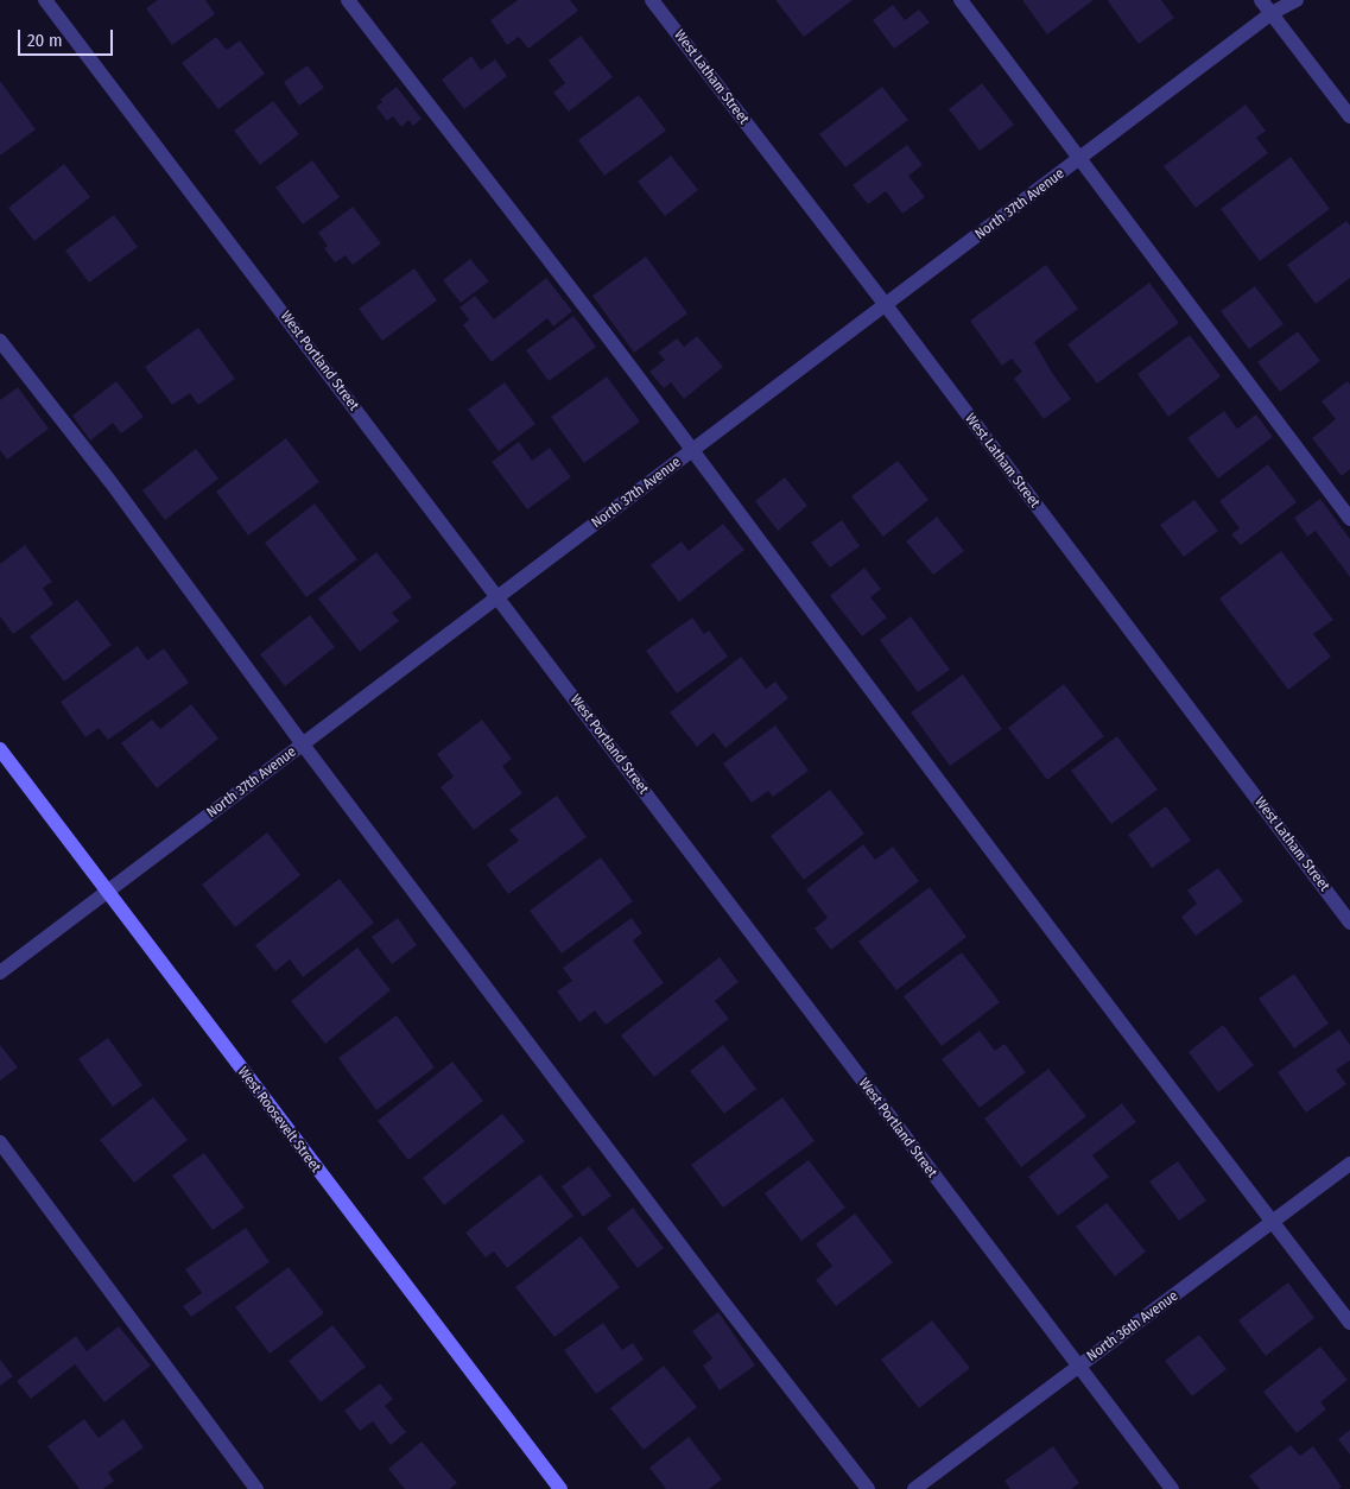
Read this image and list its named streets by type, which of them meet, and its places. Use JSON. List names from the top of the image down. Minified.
{"streets":{"street":["West Latham Street","North 37th Avenue","West Portland Street","West Roosevelt Street","North 36th Avenue"]},"crossings":[["West Latham Street","North 37th Avenue"],["North 37th Avenue","West Portland Street"],["North 37th Avenue","West Roosevelt Street"],["West Portland Street","North 36th Avenue"]],"scale_bar":"20 m"}
